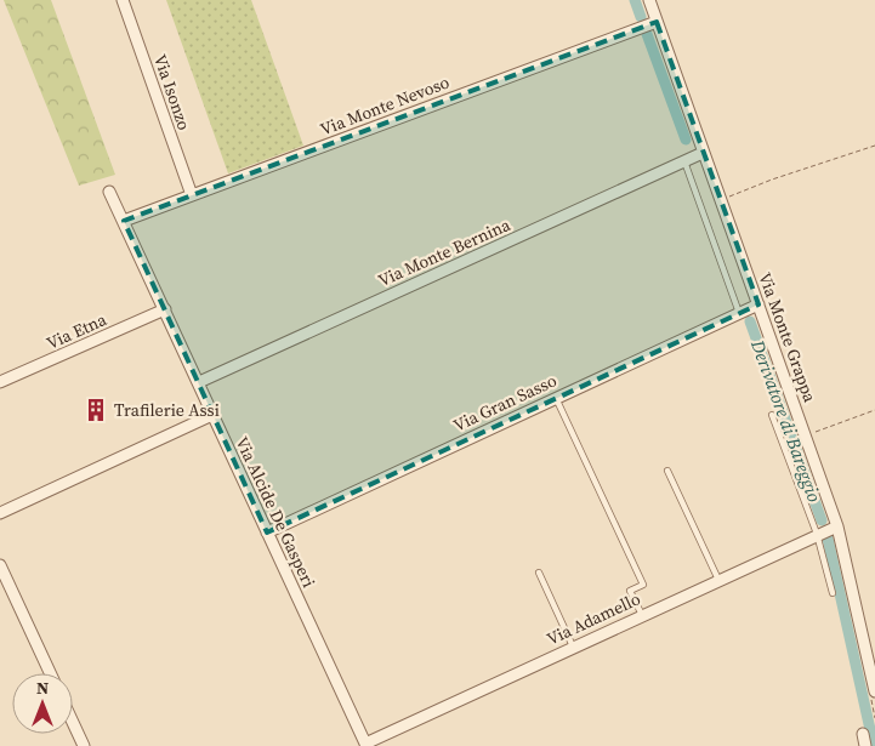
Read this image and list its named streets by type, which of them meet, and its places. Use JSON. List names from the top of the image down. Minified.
{"streets":{"street":["Via Isonzo","Via Monte Nevoso","Via Monte Bernina","Via Etna","Via Monte Grappa","Via Gran Sasso","Via Alcide De Gasperi","Via Adamello"]},"crossings":[["Via Isonzo","Via Monte Nevoso"],["Via Monte Nevoso","Via Monte Grappa"],["Via Monte Nevoso","Via Alcide De Gasperi"],["Via Monte Bernina","Via Monte Grappa"],["Via Monte Bernina","Via Alcide De Gasperi"],["Via Etna","Via Alcide De Gasperi"],["Via Monte Grappa","Via Gran Sasso"],["Via Monte Grappa","Via Adamello"],["Via Gran Sasso","Via Alcide De Gasperi"],["Via Alcide De Gasperi","Via Adamello"]],"water":["Derivatore di Bareggio"],"places":{"building":["Trafilerie Assi"]},"north":"top"}
